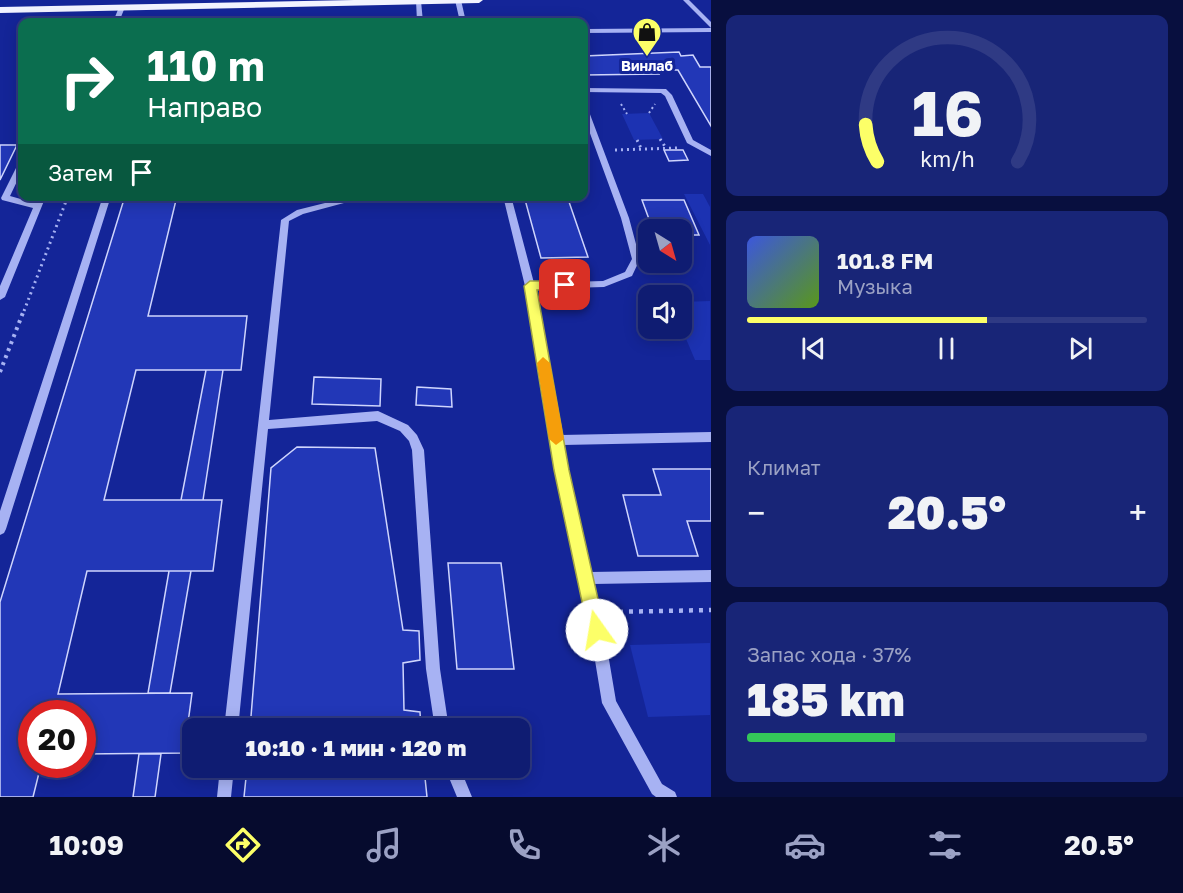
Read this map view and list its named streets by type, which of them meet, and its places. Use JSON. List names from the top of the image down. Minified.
{"places":{"shop":["Винлаб"]},"north":"bottom right","page":{"turn":["110 m","Направо"],"then":"Затем","song":["101.8 FM","Музыка"],"tile":["Климат",["Запас хода · 37%","185 km"]],"heat":["−","20.5°","+"],"limit":"20","trip":"10:10 · 1 мин · 120 m","tabs":["10:09","20.5°"],"gauge":["16","km/h"]}}
